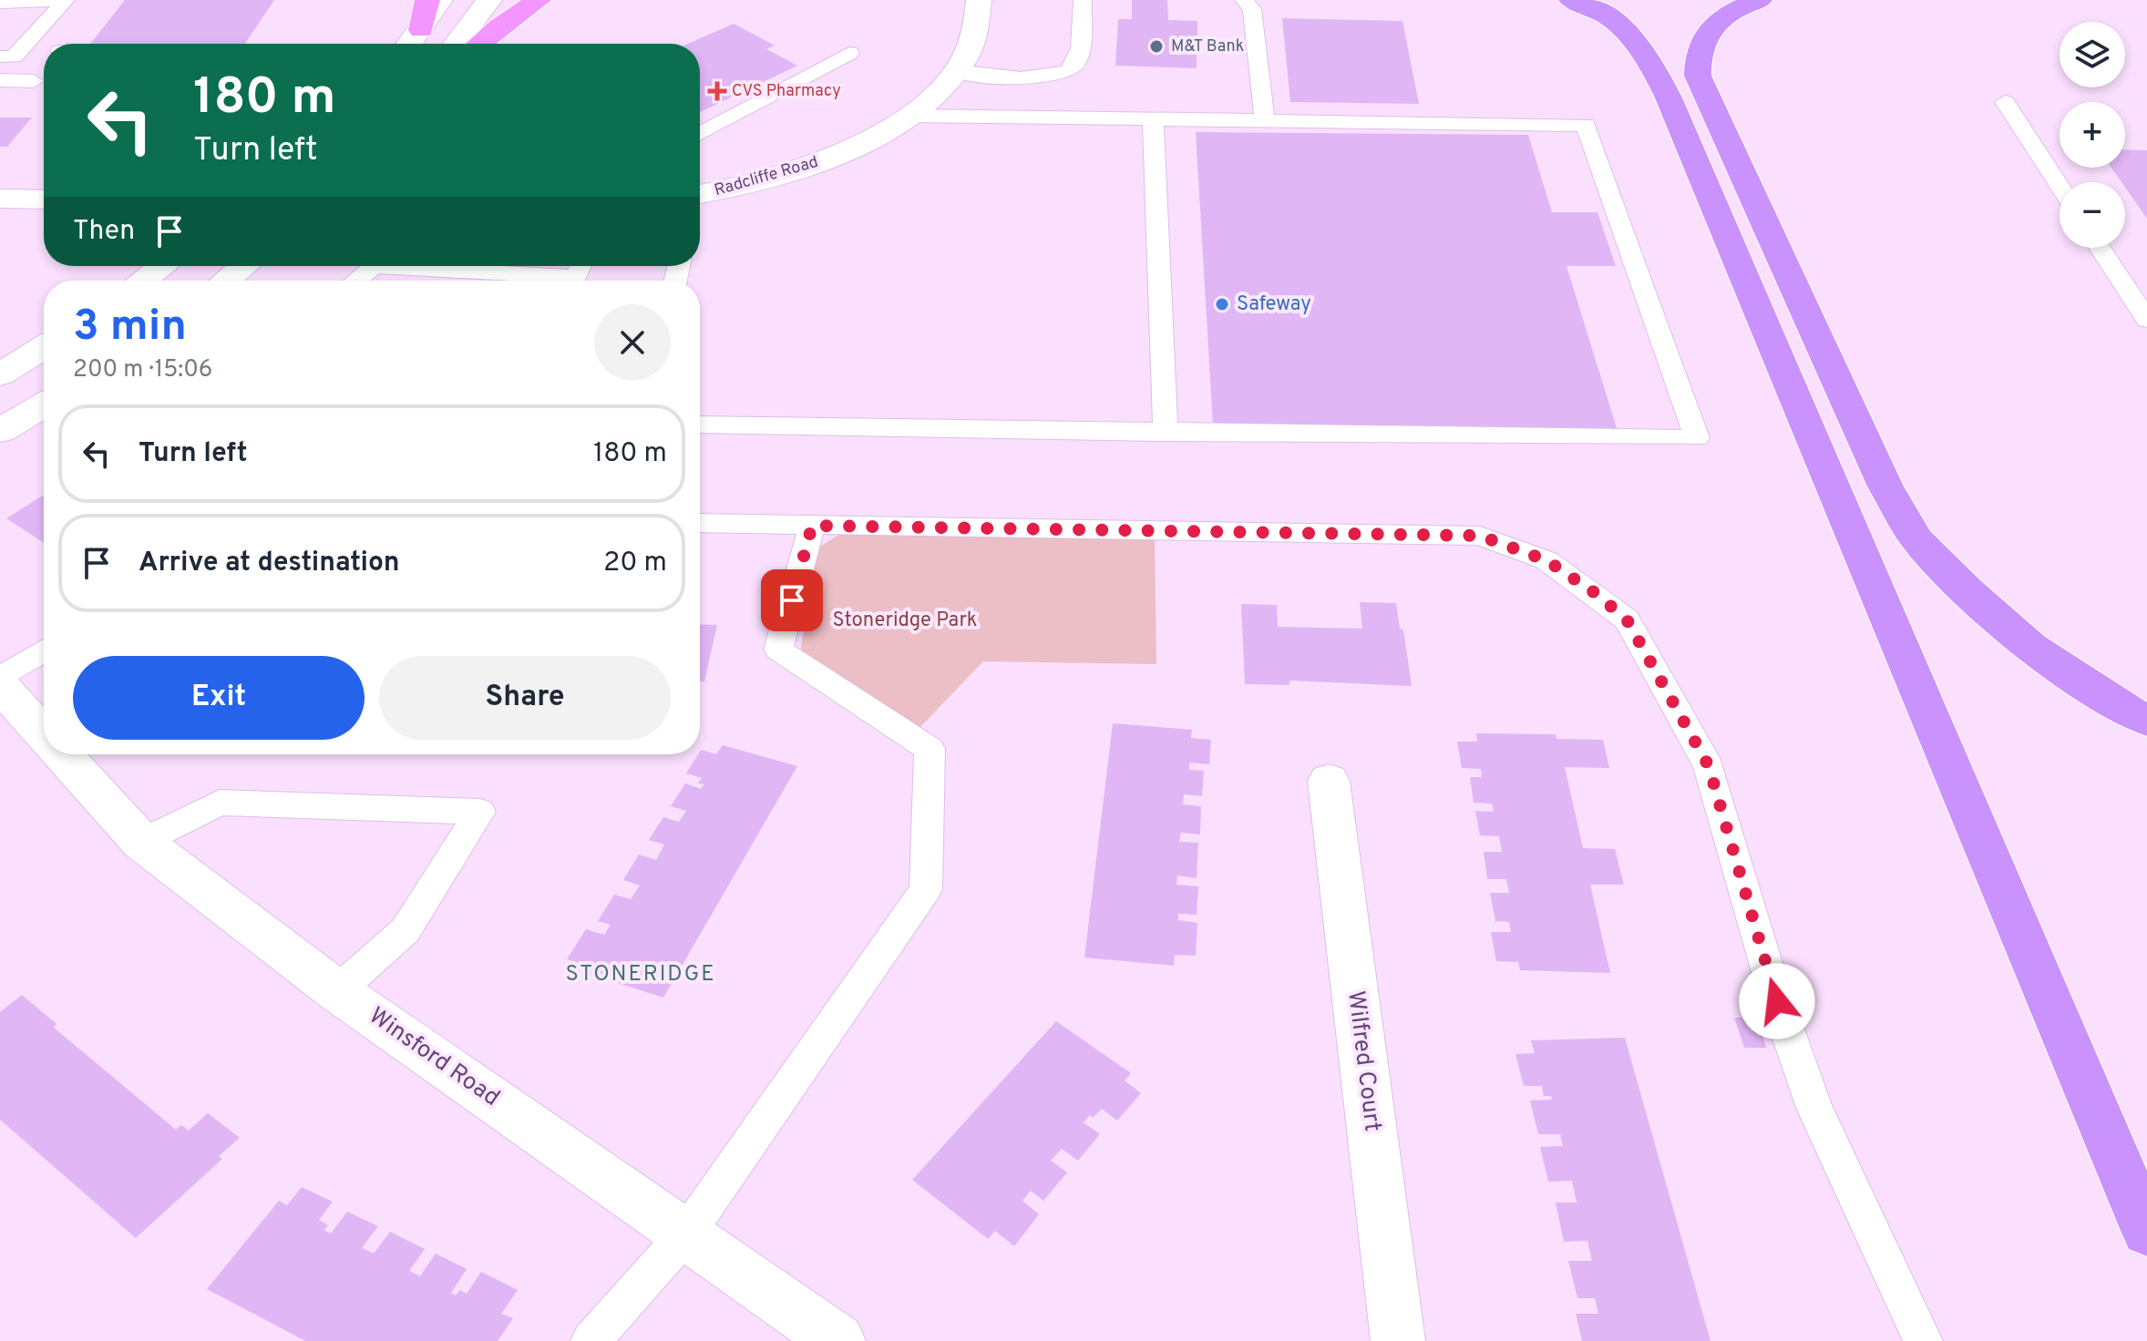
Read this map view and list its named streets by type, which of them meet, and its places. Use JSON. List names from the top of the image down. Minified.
{"streets":{"street":["Radcliffe Road","Winsford Road","Wilfred Court"]},"districts":["STONERIDGE"],"parks":["Stoneridge Park"],"places":{"other":["M&T Bank","Safeway"],"health":["CVS Pharmacy"]},"page":{"map_buttons":["+","−"],"turn":["180 m","Turn left"],"then":"Then","heading":["3 min","200 m · 15:06"],"list":[{"name":"Turn left","value":"180 m"},{"name":"Arrive at destination","value":"20 m"}],"buttons":["Exit","Share"]}}
